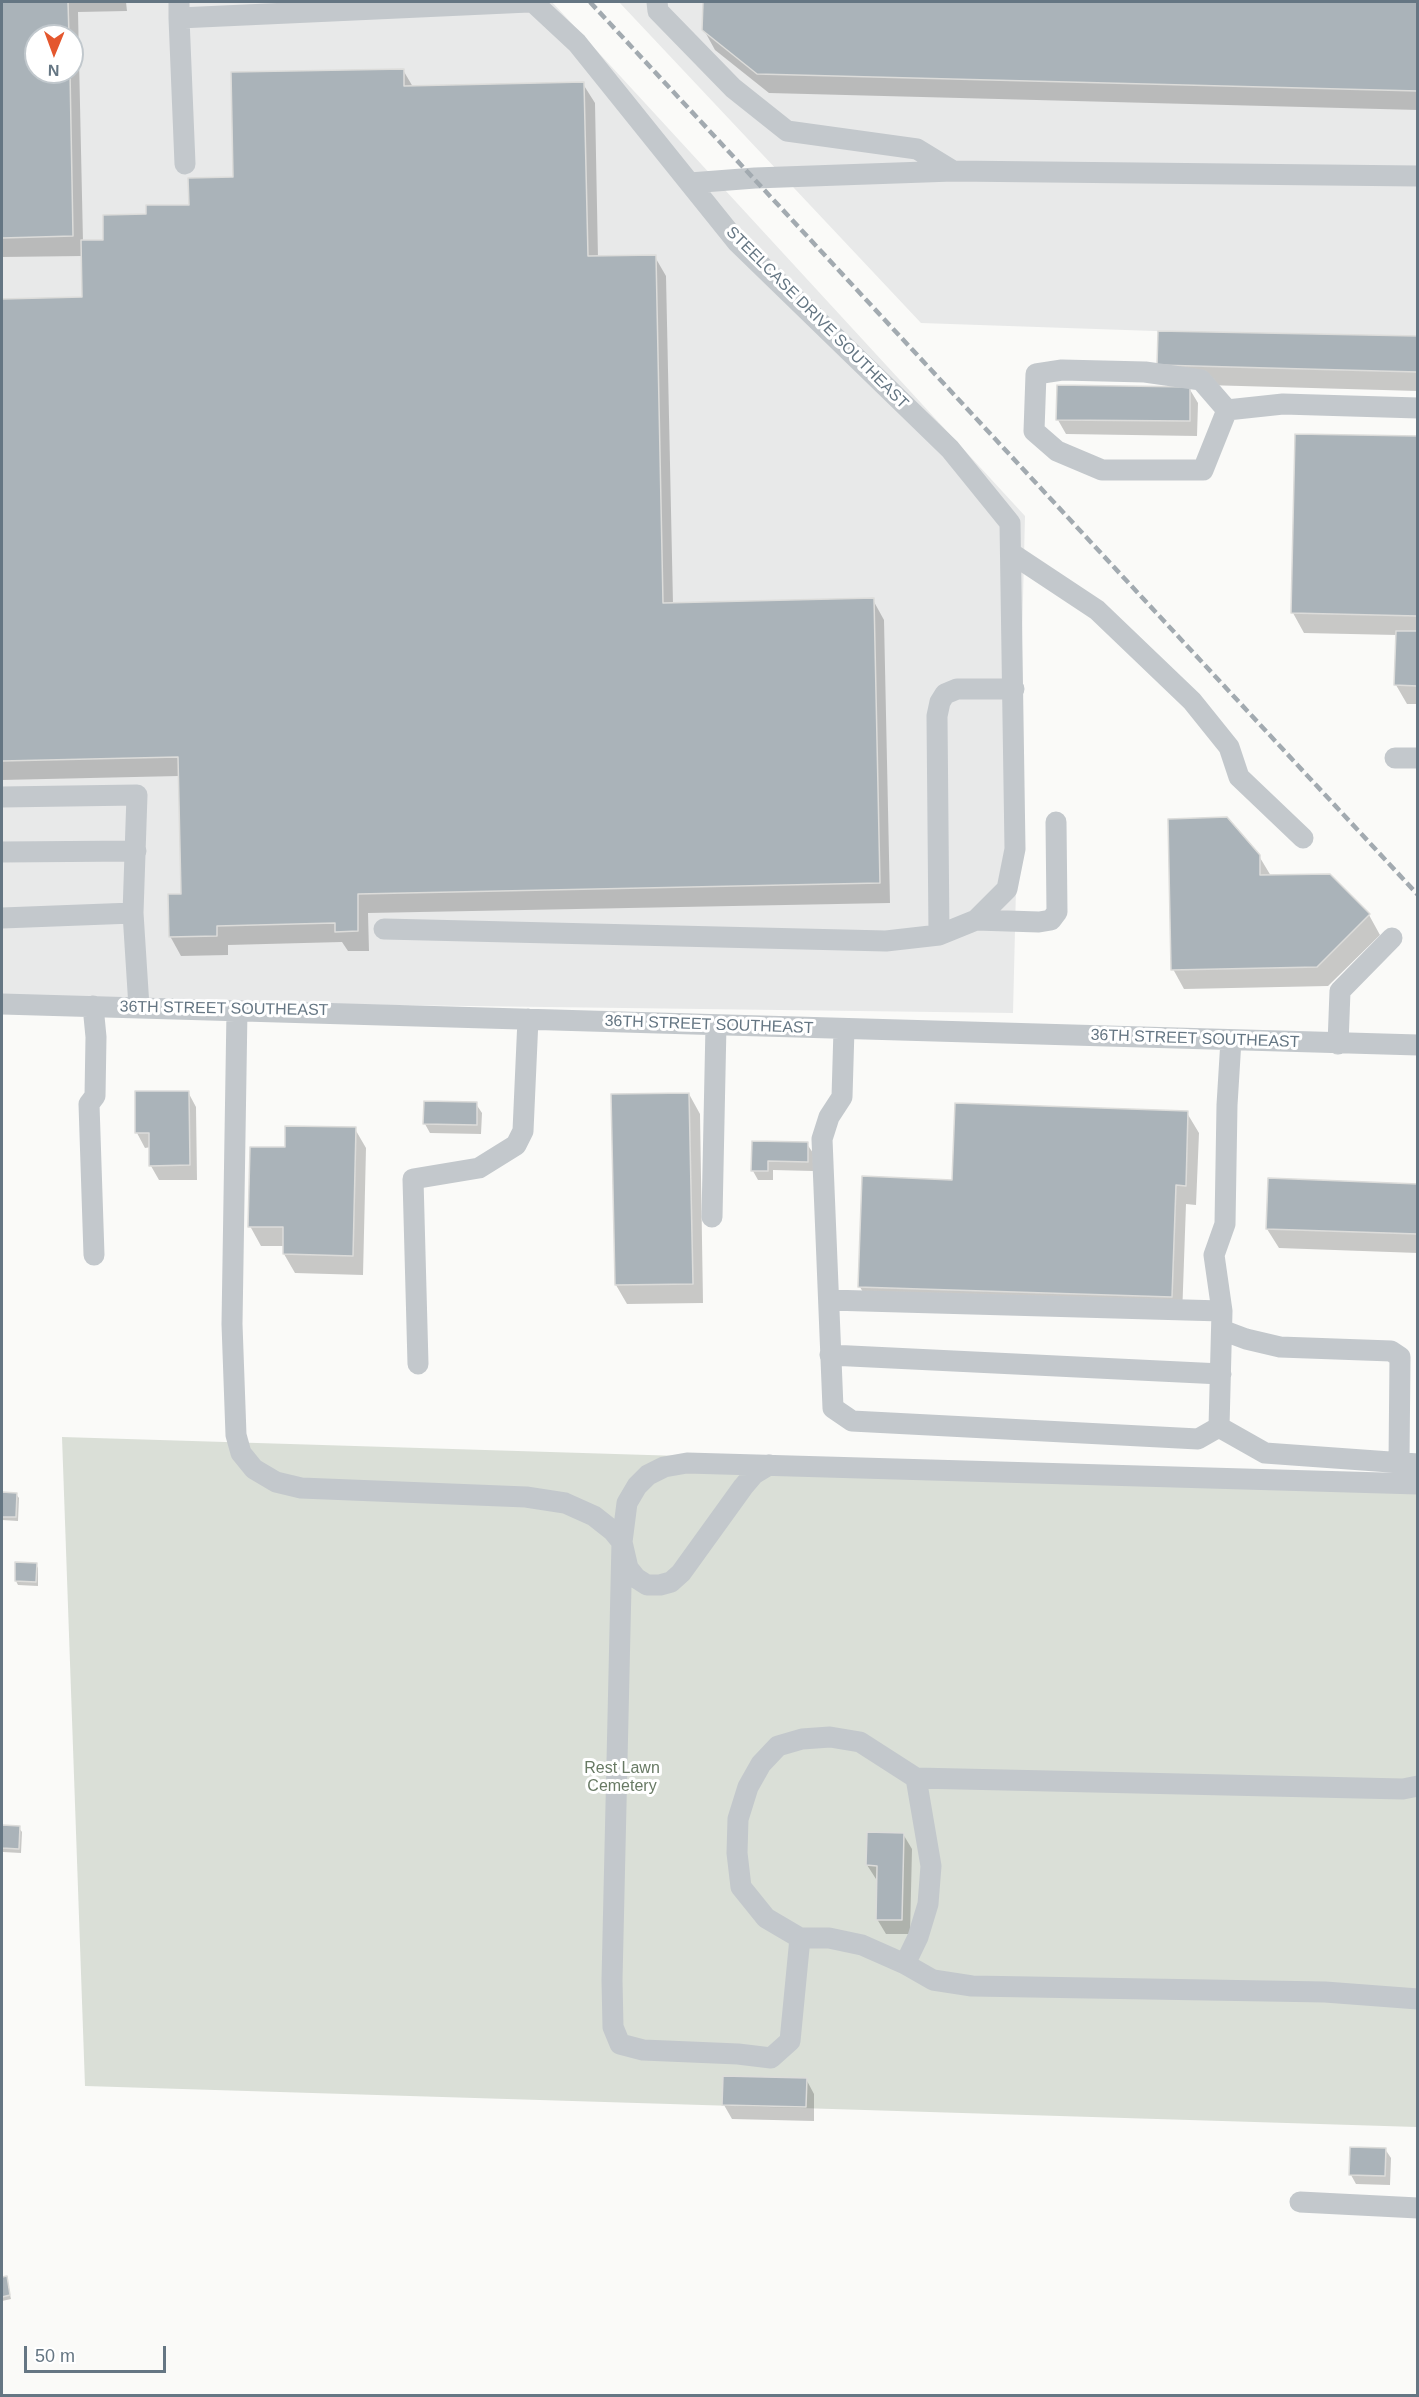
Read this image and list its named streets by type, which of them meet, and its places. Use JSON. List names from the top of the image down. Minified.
{"streets":{"street":["STEELCASE DRIVE SOUTHEAST","36TH STREET SOUTHEAST"]},"parks":["Rest Lawn Cemetery"],"scale_bar":"50 m","north":"bottom"}
